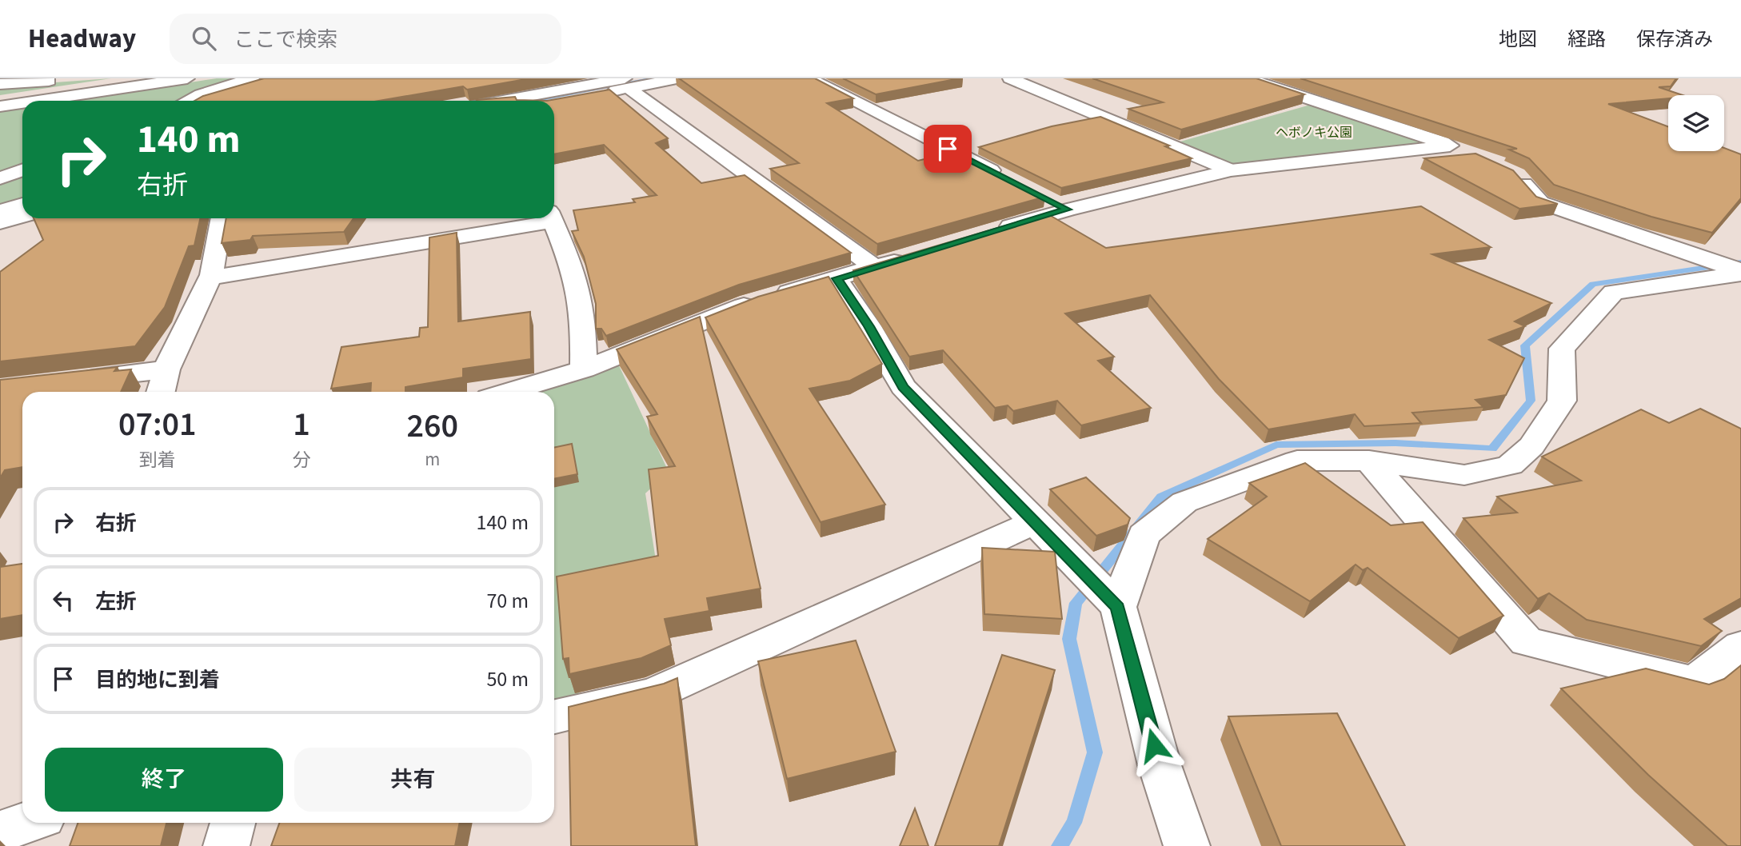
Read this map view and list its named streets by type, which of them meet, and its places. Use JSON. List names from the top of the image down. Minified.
{"parks":["ヘボノキ公園"],"page":{"header":"Headway","search":"ここで検索","nav":["地図","経路","保存済み"],"turn":["140 m","右折"],"eta":["07:01","到着","1","分","260","m"],"list":[{"name":"右折","value":"140 m"},{"name":"左折","value":"70 m"},{"name":"目的地に到着","value":"50 m"}],"buttons":["終了","共有"]}}
